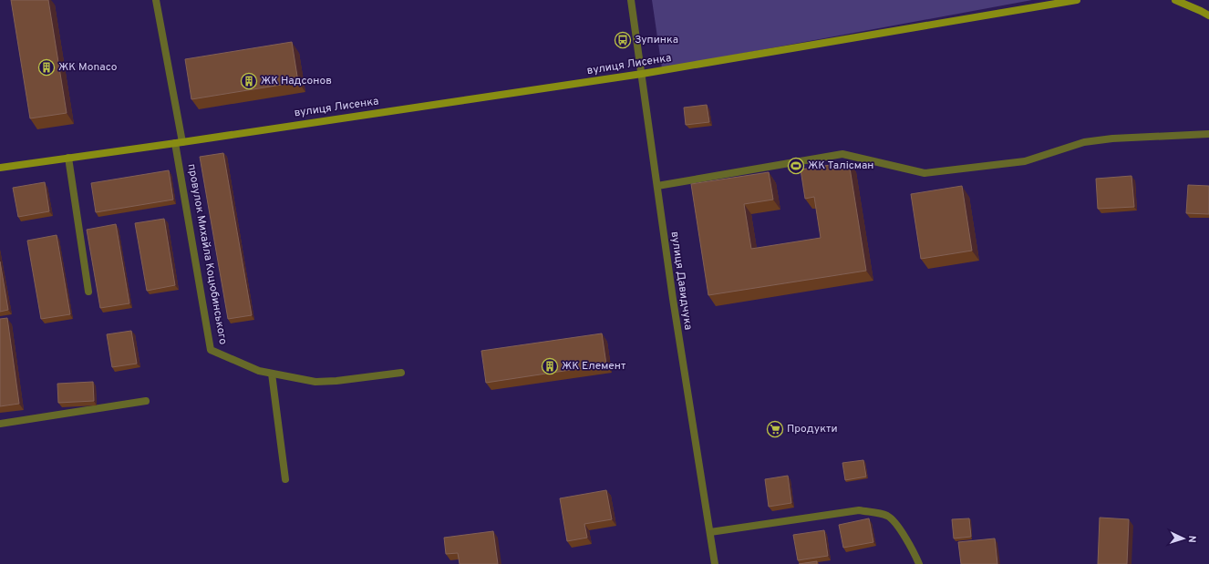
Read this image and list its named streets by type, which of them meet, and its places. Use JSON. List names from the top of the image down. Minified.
{"streets":{"street":["вулиця Лисенка","провулок Михайла Коцюбинського","вулиця Давидчука"]},"crossings":[["вулиця Лисенка","провулок Михайла Коцюбинського"],["вулиця Лисенка","вулиця Давидчука"]],"places":{"bus stop":["Зупинка"],"building":["ЖК Monaco","ЖК Надсонов","ЖК Елемент"],"sports":["ЖК Талiсман"],"supermarket":["Продукти"]},"north":"right"}
